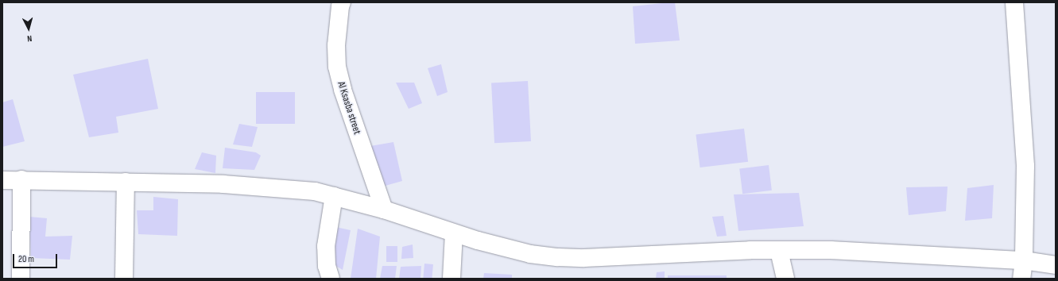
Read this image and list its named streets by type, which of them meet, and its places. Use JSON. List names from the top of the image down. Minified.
{"streets":{"street":["Al Ksasba street"]},"scale_bar":"20 m","north":"bottom"}
